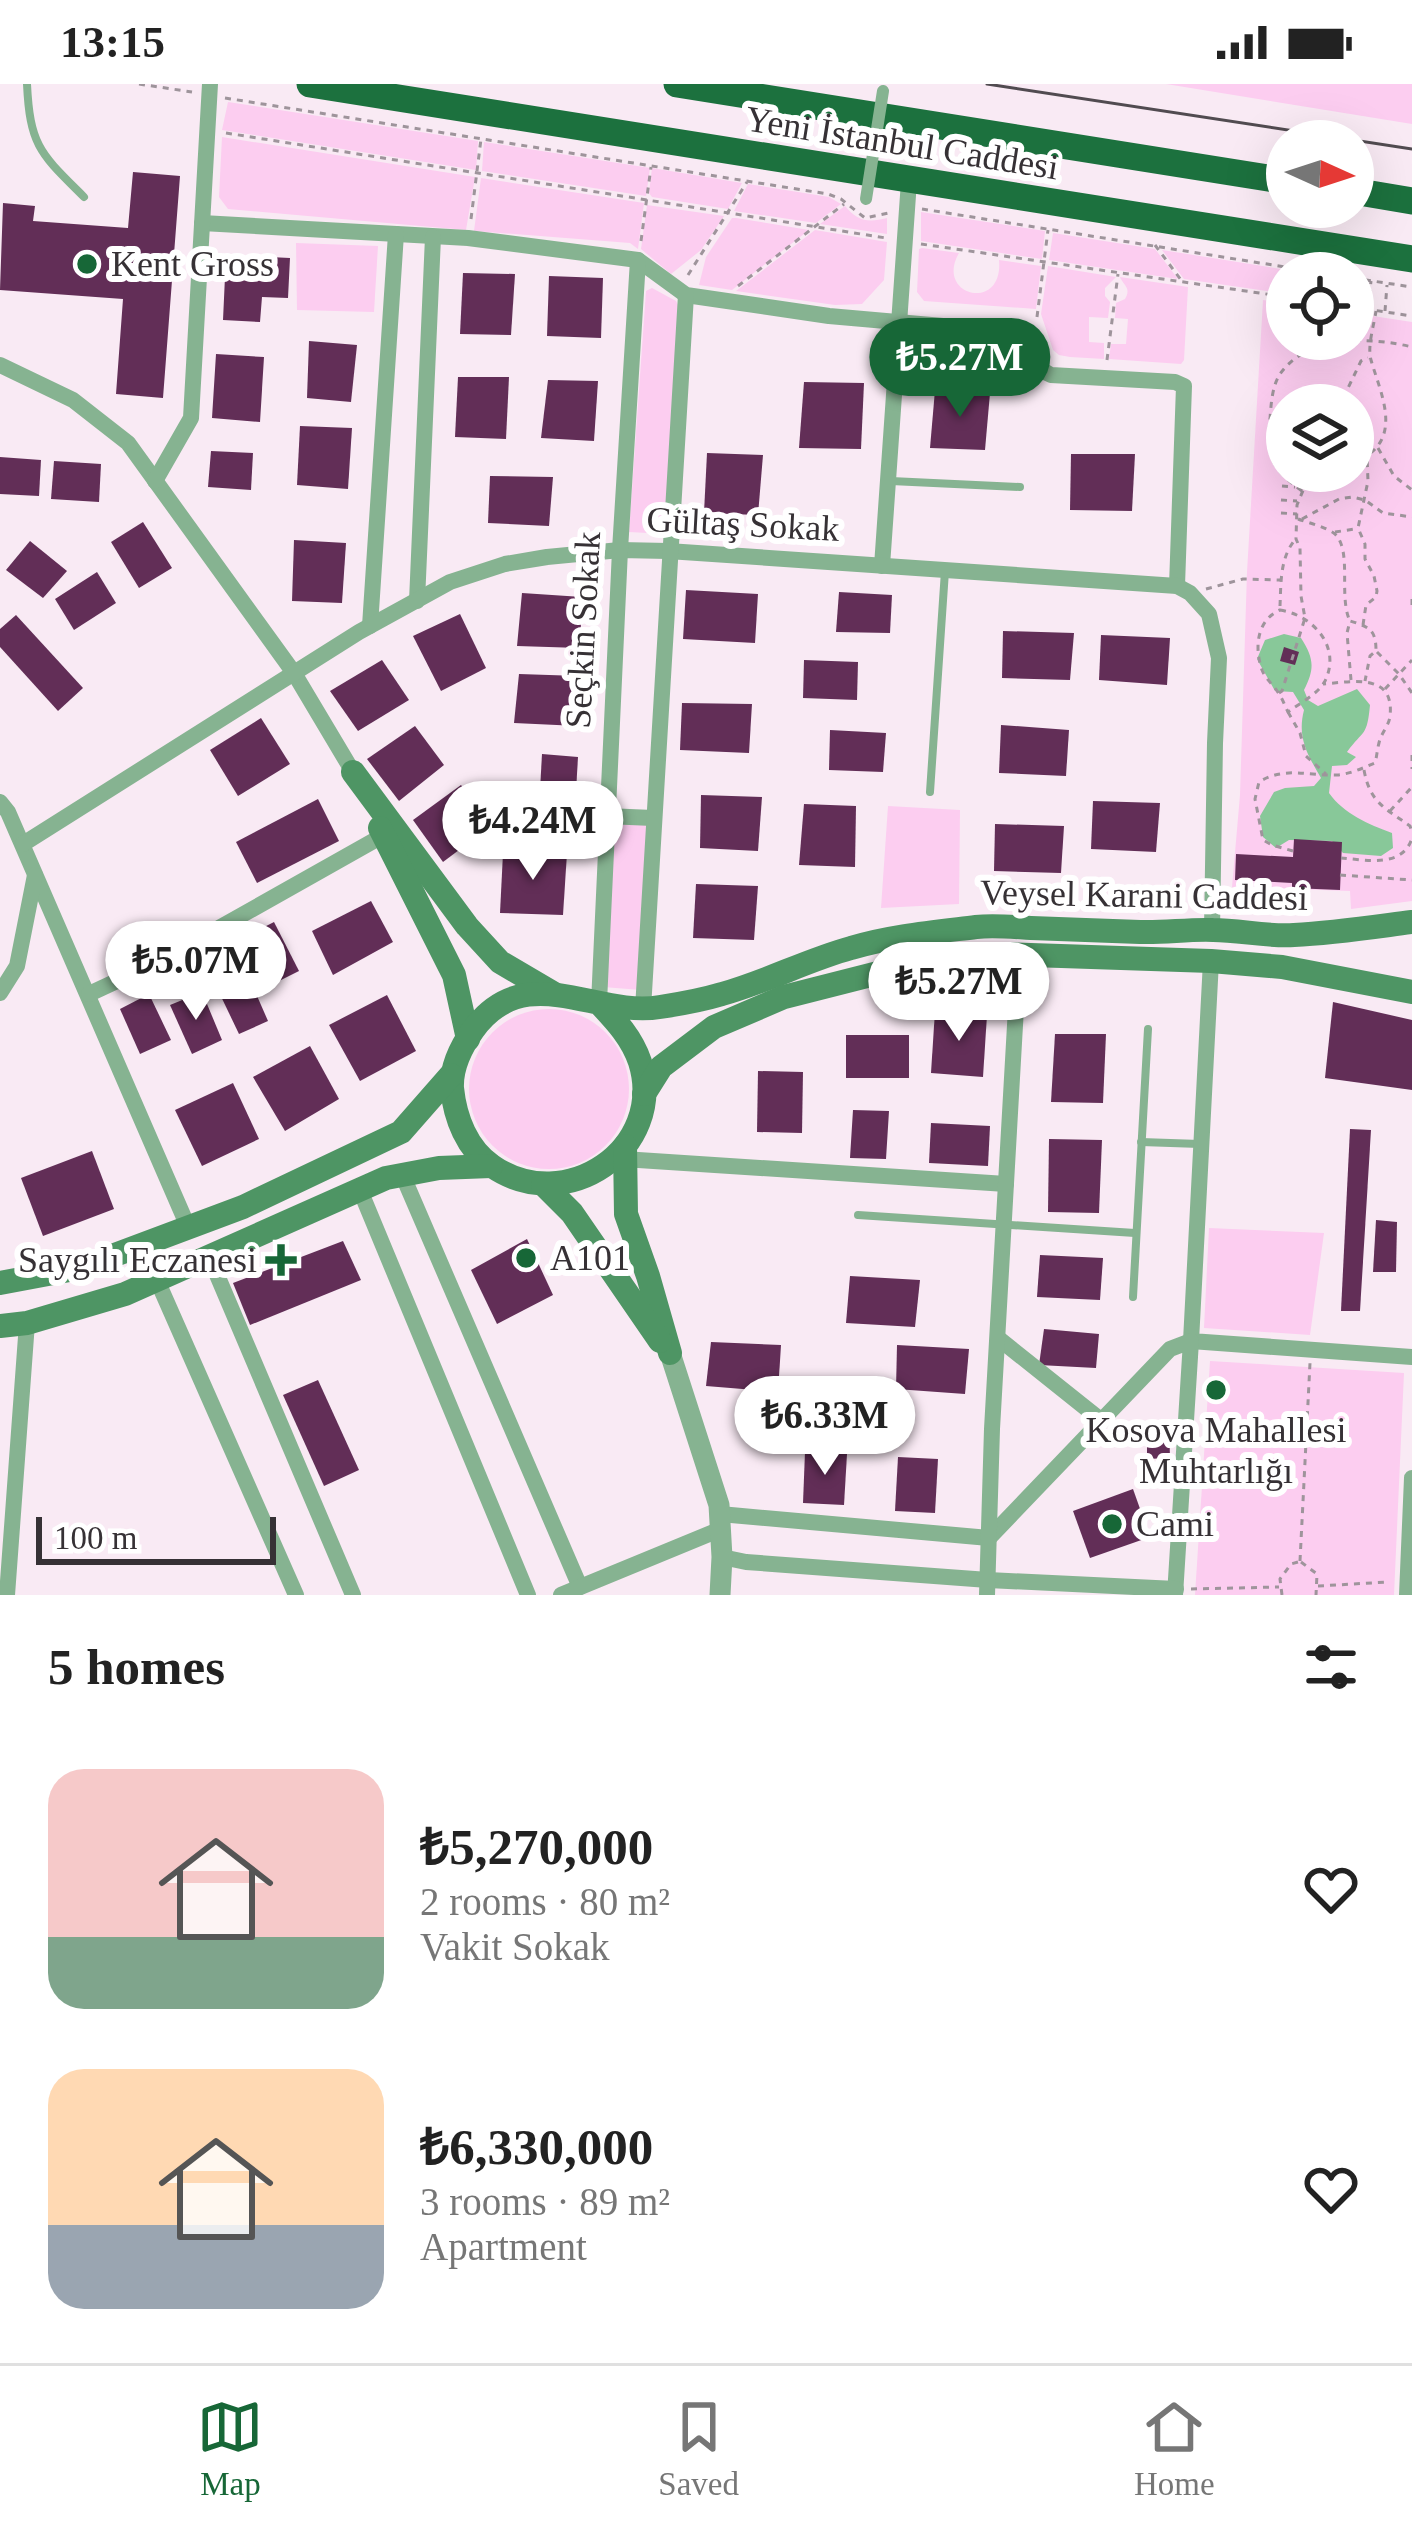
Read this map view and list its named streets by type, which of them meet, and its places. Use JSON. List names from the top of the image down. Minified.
{"streets":{"highway":["Yeni İstanbul Caddesi"],"main road":["Veysel Karani Caddesi"],"street":["Gültaş Sokak","Seçkin Sokak"]},"crossings":[["Gültaş Sokak","Seçkin Sokak"],["Seçkin Sokak","Veysel Karani Caddesi"]],"places":{"other":["Kent Gross","A101","Kosova Mahallesi Muhtarlığı","Cami"],"health":["Saygılı Eczanesi"]},"scale_bar":"100 m","north":"right","page":{"status":"13:15","price":["₺5.27M","₺4.24M","₺5.07M","₺5.27M","₺6.33M"],"scale":"100 m","heading":"5 homes","list":[{"name":"₺5,270,000","note":"2 rooms · 80 m² · Vakit Sokak"},{"name":"₺6,330,000","note":"3 rooms · 89 m² · Apartment"}],"tabs":["Map","Saved","Home"]}}
